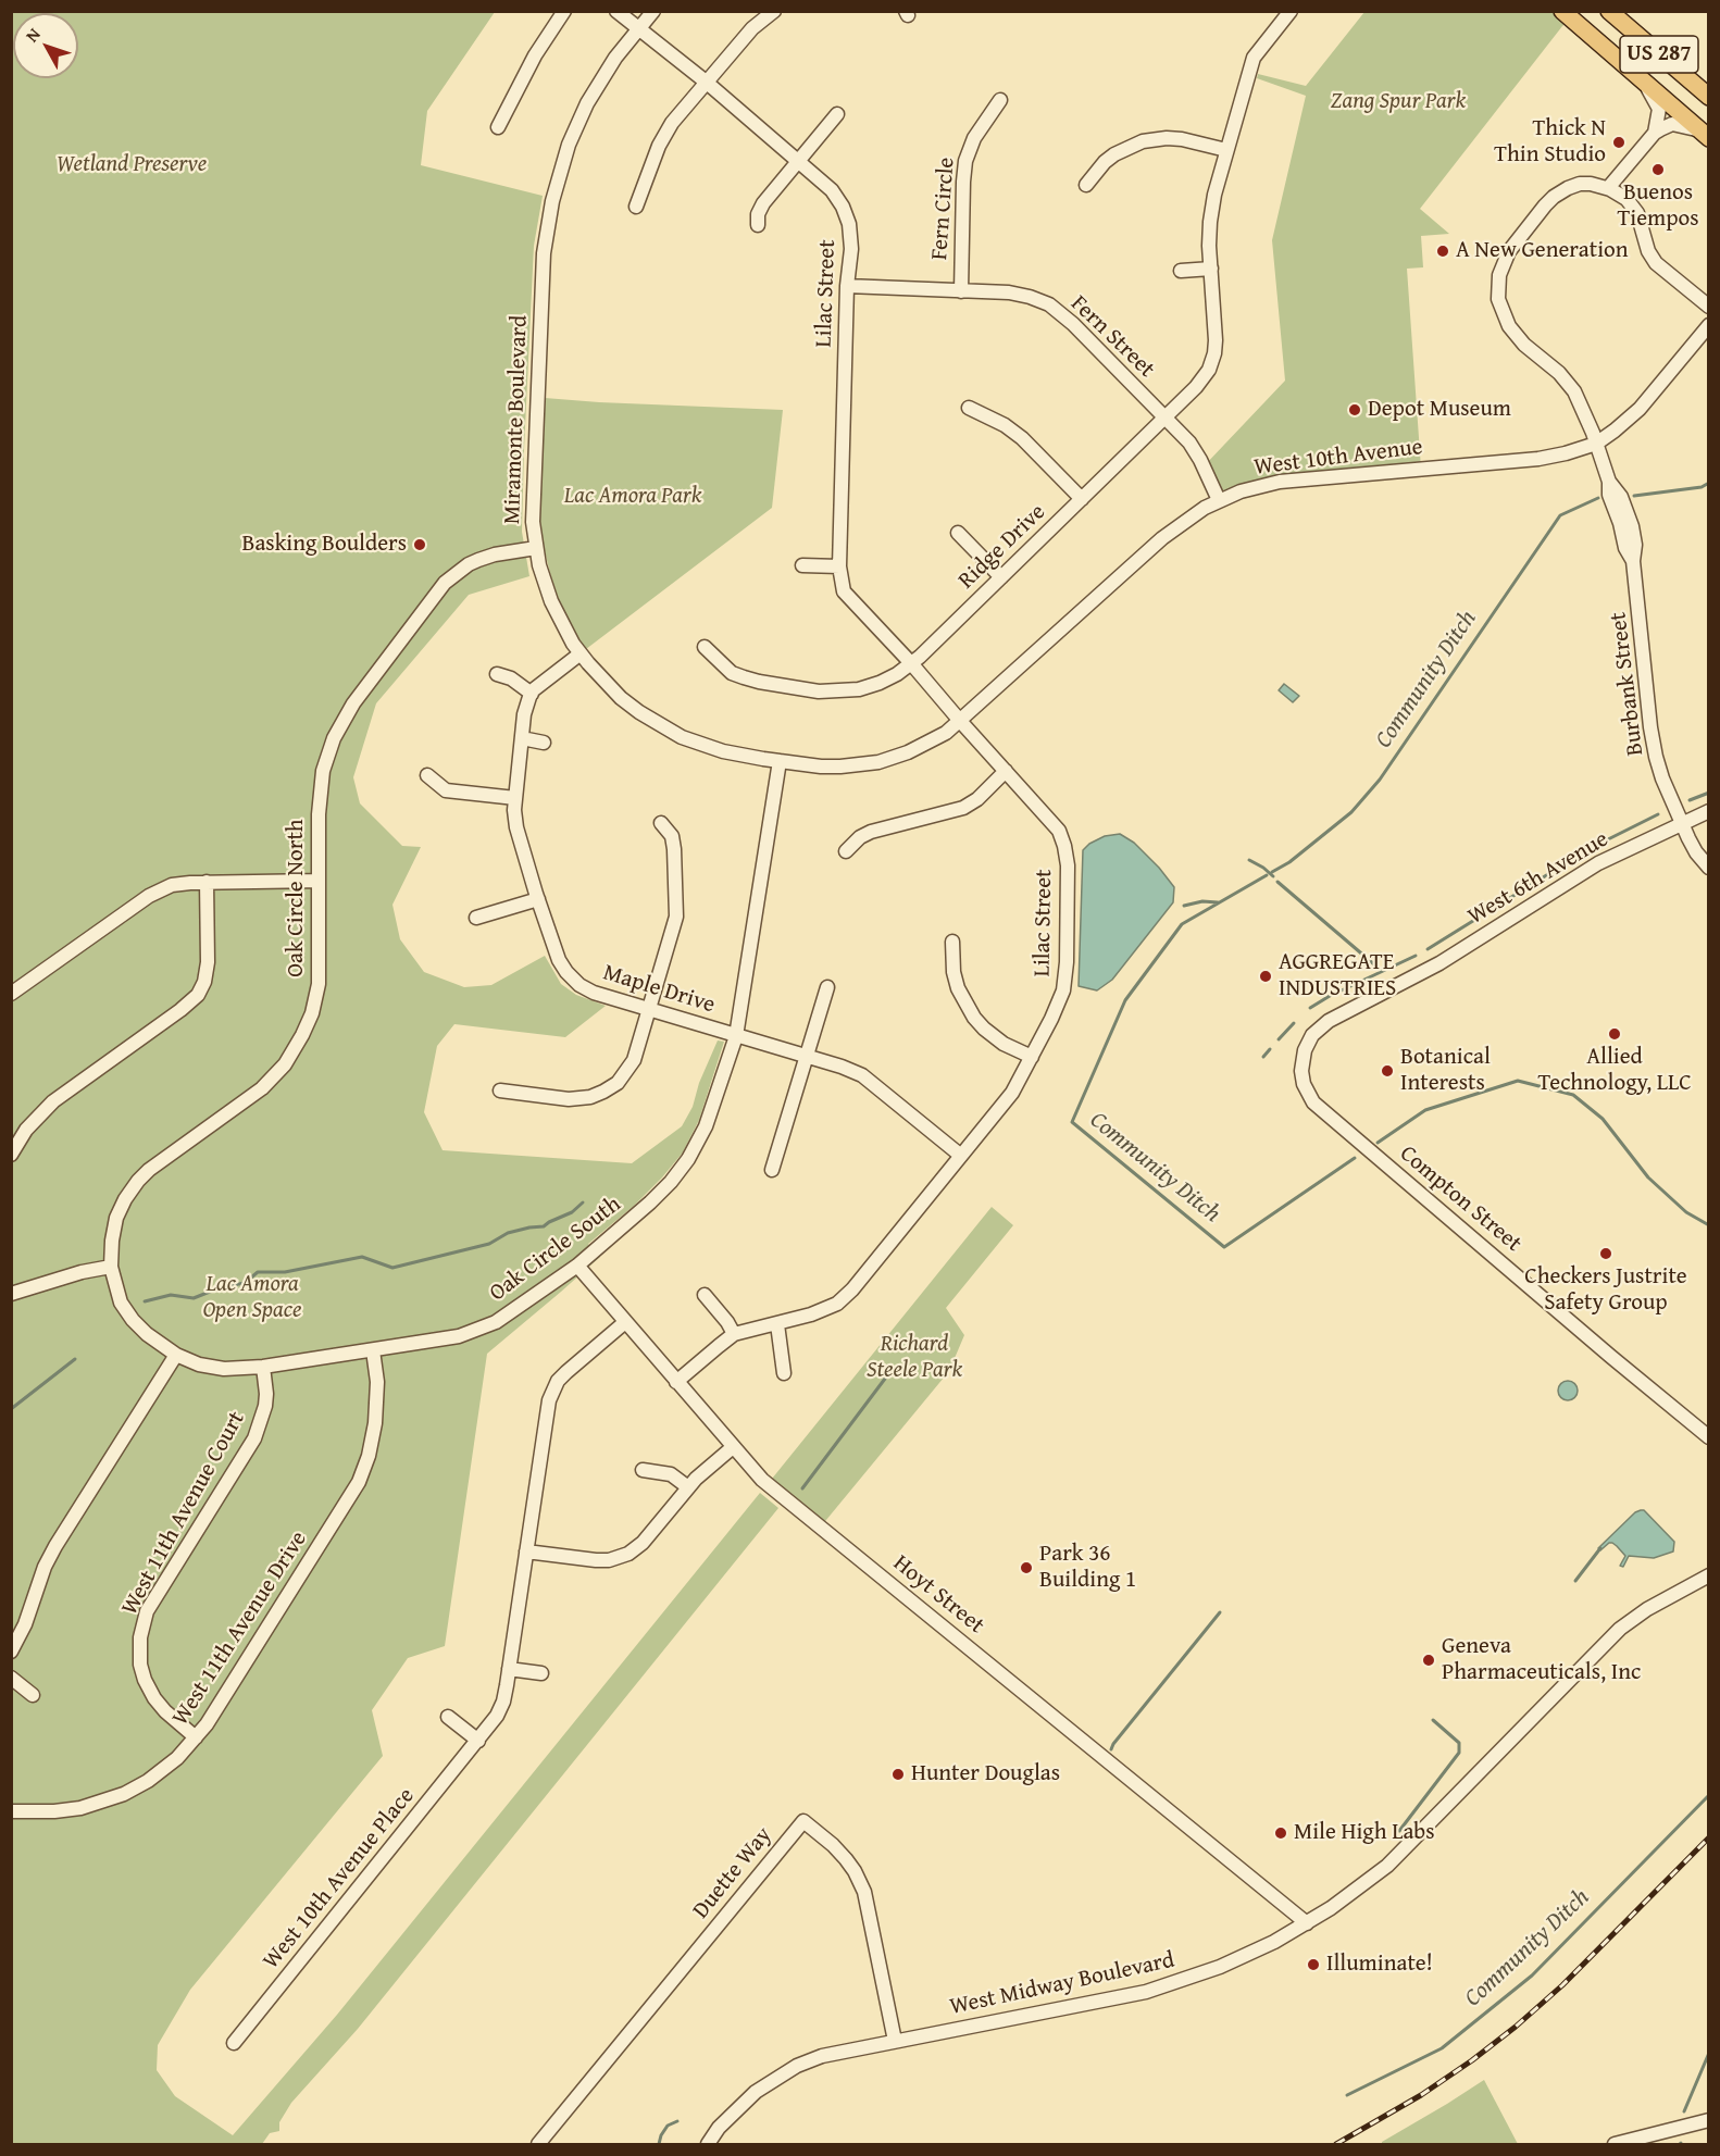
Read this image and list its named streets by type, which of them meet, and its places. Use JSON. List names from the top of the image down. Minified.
{"streets":{"main road":["US 287"],"street":["Fern Circle","Lilac Street","Fern Street","Miramonte Boulevard","West 10th Avenue","Ridge Drive","Burbank Street","West 6th Avenue","Oak Circle North","Maple Drive","Compton Street","Oak Circle South","West 11th Avenue Court","Hoyt Street","West 11th Avenue Drive","Duette Way","West 10th Avenue Place","West Midway Boulevard"]},"crossings":[["Fern Circle","Fern Street"],["Lilac Street","Fern Street"],["Lilac Street","Miramonte Boulevard"],["Lilac Street","West 10th Avenue"],["Lilac Street","Ridge Drive"],["Lilac Street","Maple Drive"],["Lilac Street","Hoyt Street"],["Fern Street","West 10th Avenue"],["Fern Street","Ridge Drive"],["Miramonte Boulevard","West 10th Avenue"],["Miramonte Boulevard","Oak Circle North"],["Miramonte Boulevard","Oak Circle South"],["West 10th Avenue","Burbank Street"],["West 10th Avenue","Oak Circle South"],["Burbank Street","West 6th Avenue"],["West 6th Avenue","Compton Street"],["Oak Circle North","Oak Circle South"],["Maple Drive","Oak Circle South"],["Oak Circle South","West 11th Avenue Court"],["Oak Circle South","Hoyt Street"],["Oak Circle South","West 11th Avenue Drive"],["West 11th Avenue Court","West 11th Avenue Drive"],["Hoyt Street","West 10th Avenue Place"],["Hoyt Street","West Midway Boulevard"],["Duette Way","West Midway Boulevard"]],"water":["Community Ditch"],"parks":["Zang Spur Park","Wetland Preserve","Lac Amora Park","Lac Amora Open Space","Richard Steele Park"],"places":["Thick N Thin Studio","Buenos Tiempos","A New Generation","Depot Museum","Basking Boulders","AGGREGATE INDUSTRIES","Allied Technology, LLC","Botanical Interests","Checkers Justrite Safety Group","Park 36 Building 1","Geneva Pharmaceuticals, Inc","Hunter Douglas","Mile High Labs","Illuminate!"],"north":"top left"}
